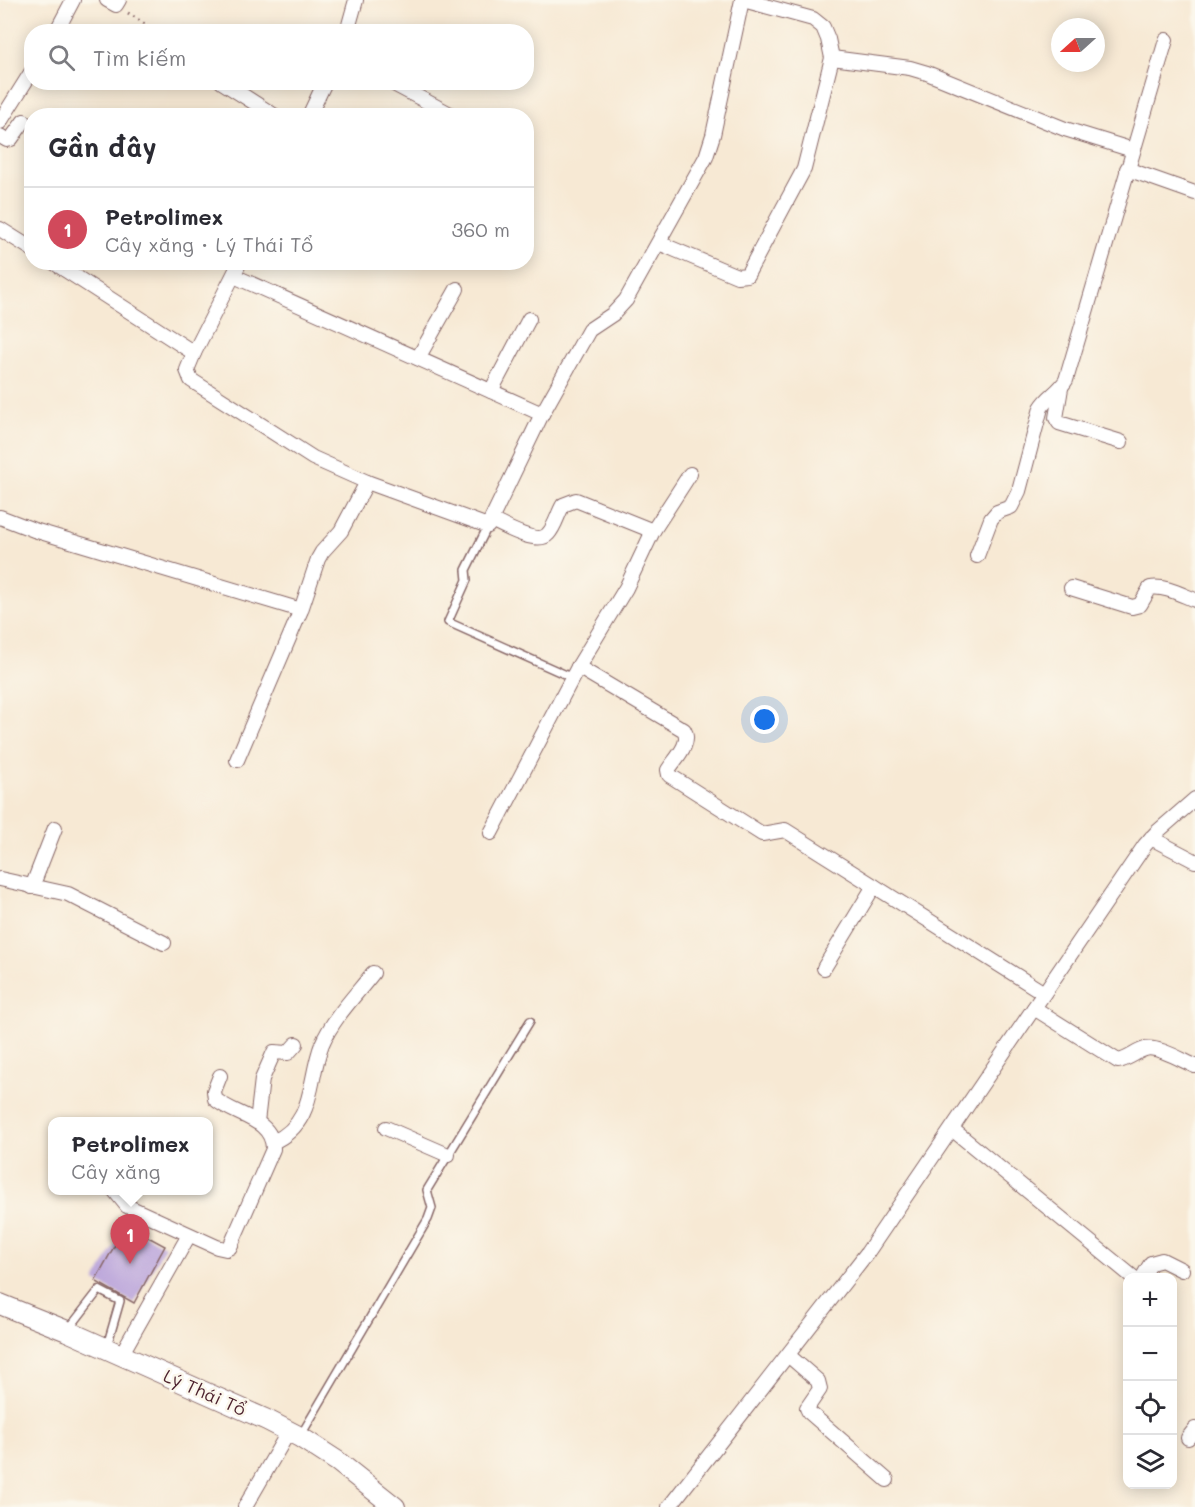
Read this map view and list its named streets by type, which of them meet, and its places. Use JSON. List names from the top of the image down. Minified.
{"streets":{"main road":["Lý Thái Tổ"]},"north":"left","page":{"search":"Tìm kiếm","heading":"Gần đây","list":[{"mark":"1","name":"Petrolimex","note":"Cây xăng · Lý Thái Tổ","value":"360 m"}],"popup":["Petrolimex","Cây xăng"],"pins":"1","map_buttons":["+","−"]}}
